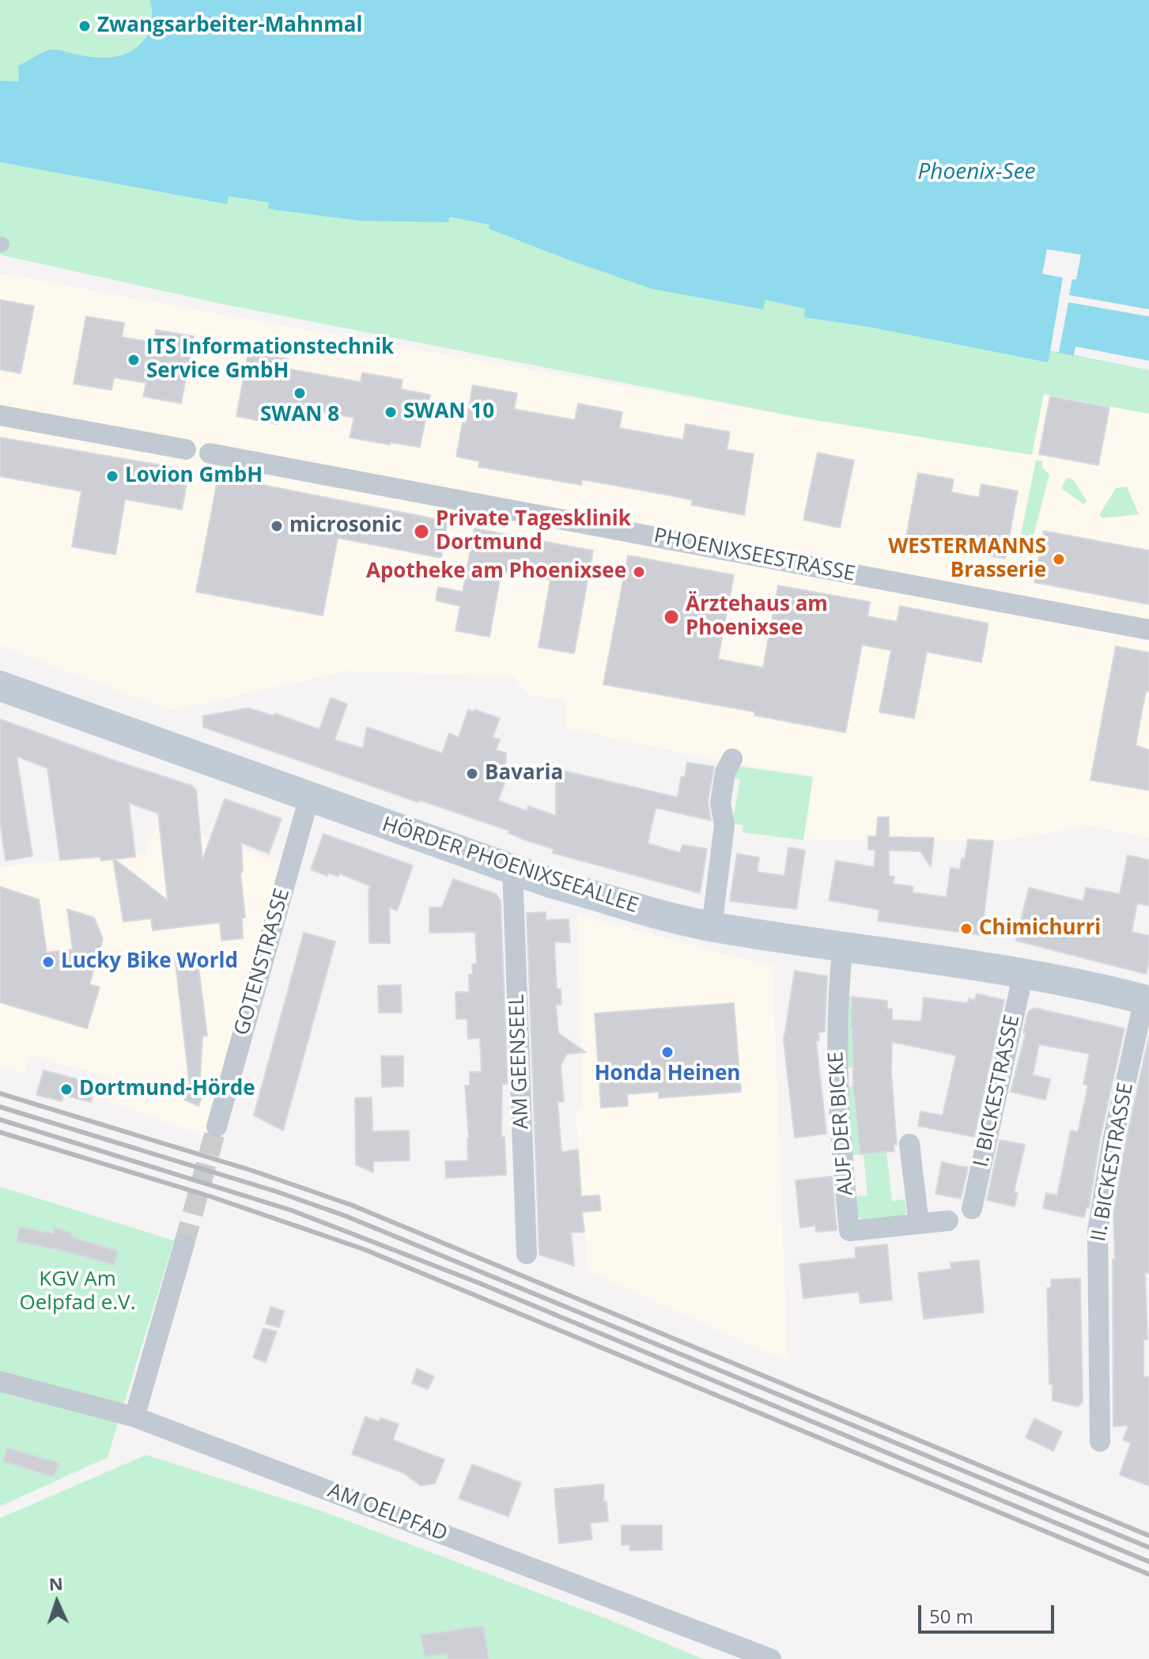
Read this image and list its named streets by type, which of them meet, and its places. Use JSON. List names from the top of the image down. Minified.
{"streets":{"main road":["HÖRDER PHOENIXSEEALLEE"],"street":["PHOENIXSEESTRASSE","GOTENSTRASSE","AM GEENSEEL","I. BICKESTRASSE","AUF DER BICKE","II. BICKESTRASSE","AM OELPFAD"]},"crossings":[["HÖRDER PHOENIXSEEALLEE","GOTENSTRASSE"],["HÖRDER PHOENIXSEEALLEE","AM GEENSEEL"],["HÖRDER PHOENIXSEEALLEE","I. BICKESTRASSE"],["HÖRDER PHOENIXSEEALLEE","AUF DER BICKE"],["HÖRDER PHOENIXSEEALLEE","II. BICKESTRASSE"]],"water":["Phoenix-See"],"parks":["KGV Am Oelpfad e.V."],"places":["Zwangsarbeiter-Mahnmal","ITS Informationstechnik Service GmbH","SWAN 8","SWAN 10","Lovion GmbH","microsonic","Private Tagesklinik Dortmund","WESTERMANNS Brasserie","Apotheke am Phoenixsee","Ärztehaus am Phoenixsee","Bavaria","Chimichurri","Lucky Bike World","Honda Heinen","Dortmund-Hörde"],"scale_bar":"50 m","north":"top"}
